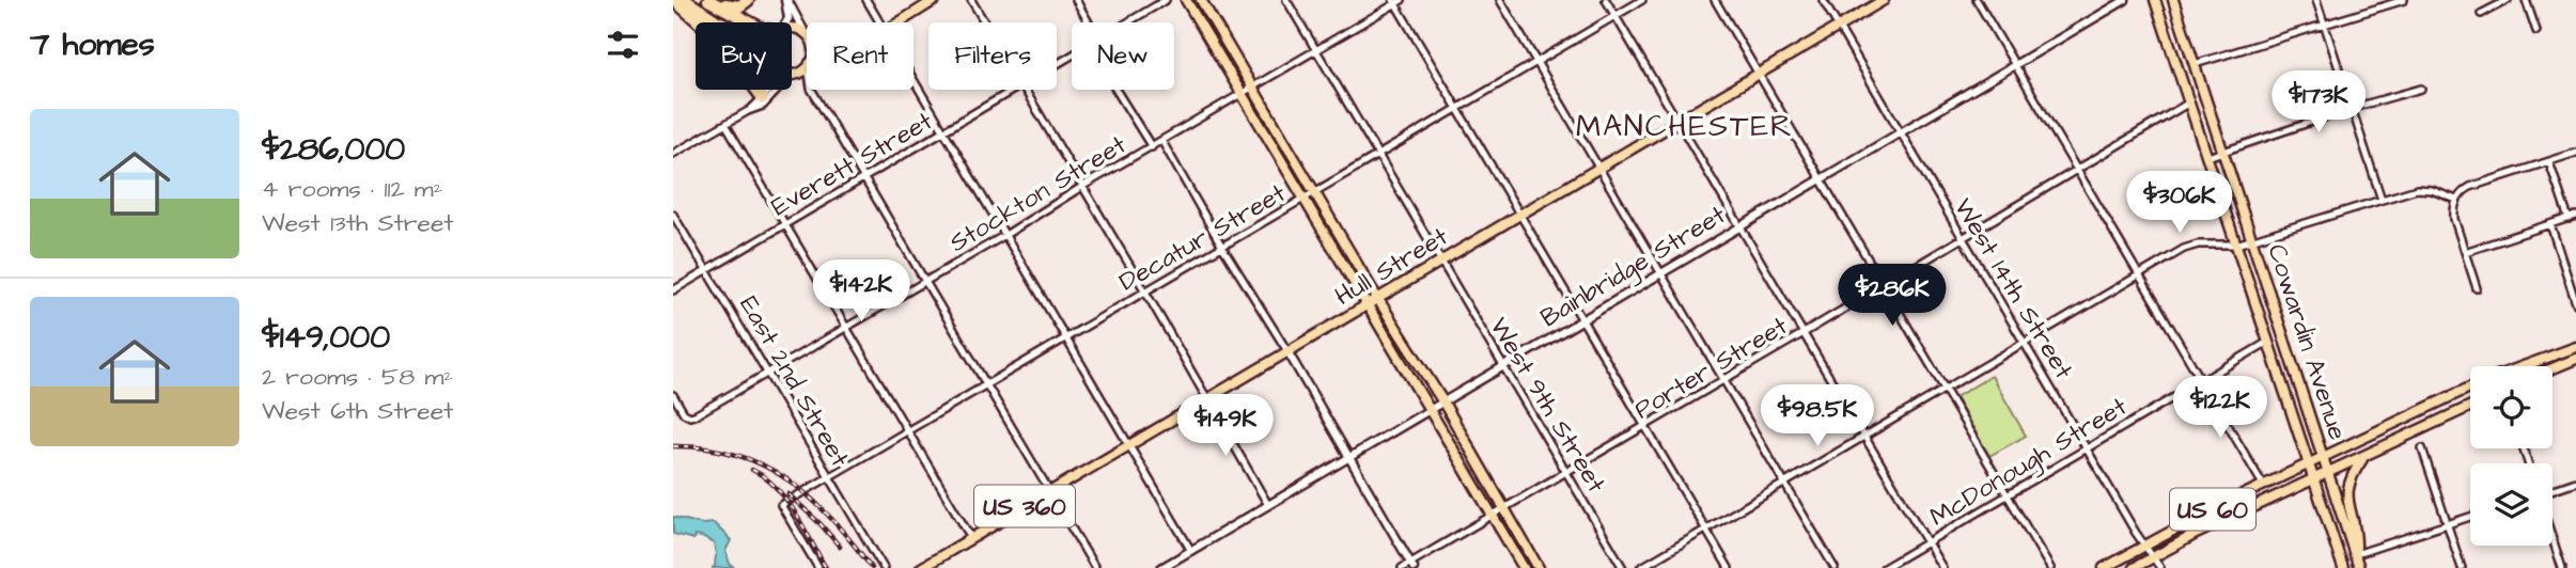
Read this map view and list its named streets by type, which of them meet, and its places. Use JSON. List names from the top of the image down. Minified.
{"streets":{"main road":["Hull Street","Cowardin Avenue","US 360","US 60"],"street":["Everett Street","Stockton Street","Decatur Street","Bainbridge Street","West 14th Street","Porter Street","East 2nd Street","West 9th Street","McDonough Street"]},"crossings":[["Everett Street","East 2nd Street"],["Stockton Street","East 2nd Street"],["Stockton Street","West 9th Street"],["Decatur Street","East 2nd Street"],["Decatur Street","West 9th Street"],["Hull Street","West 14th Street"],["Hull Street","West 9th Street"],["Bainbridge Street","West 14th Street"],["Bainbridge Street","West 9th Street"],["West 14th Street","Porter Street"],["West 14th Street","McDonough Street"],["West 14th Street","US 60"],["Cowardin Avenue","Porter Street"],["Cowardin Avenue","McDonough Street"],["Cowardin Avenue","US 60"],["Porter Street","West 9th Street"]],"districts":["MANCHESTER"],"page":{"heading":"7 homes","chip":["Buy","Rent","Filters","New"],"price":["$173K","$306K","$142K","$286K","$122K","$98.5K","$149K"],"list":[{"name":"$286,000","note":"4 rooms · 112 m² · West 13th Street"},{"name":"$149,000","note":"2 rooms · 58 m² · West 6th Street"}]}}
